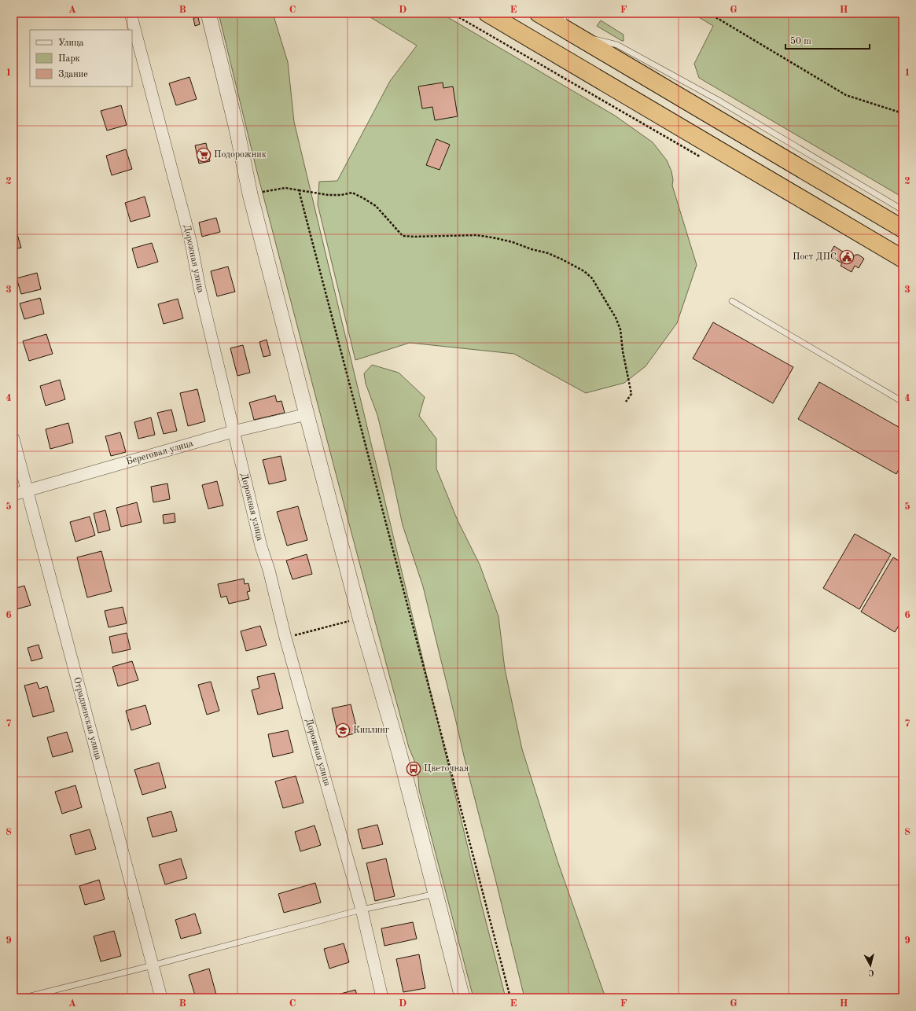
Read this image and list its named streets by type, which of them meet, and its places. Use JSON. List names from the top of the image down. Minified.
{"streets":{"street":["Дорожная улица","Береговая улица","Отрадненская улица"]},"crossings":[["Дорожная улица","Береговая улица"],["Береговая улица","Отрадненская улица"]],"places":{"supermarket":["Подорожник"],"public building":["Пост ДПС"],"school or university":["Киплинг"],"bus stop":["Цветочная"]},"legend":["Улица","Парк","Здание"],"scale_bar":"50 m","north":"bottom","grid":{"columns":["A","B","C","D","E","F","G","H"],"rows":["1","2","3","4","5","6","7","8","9"]}}
